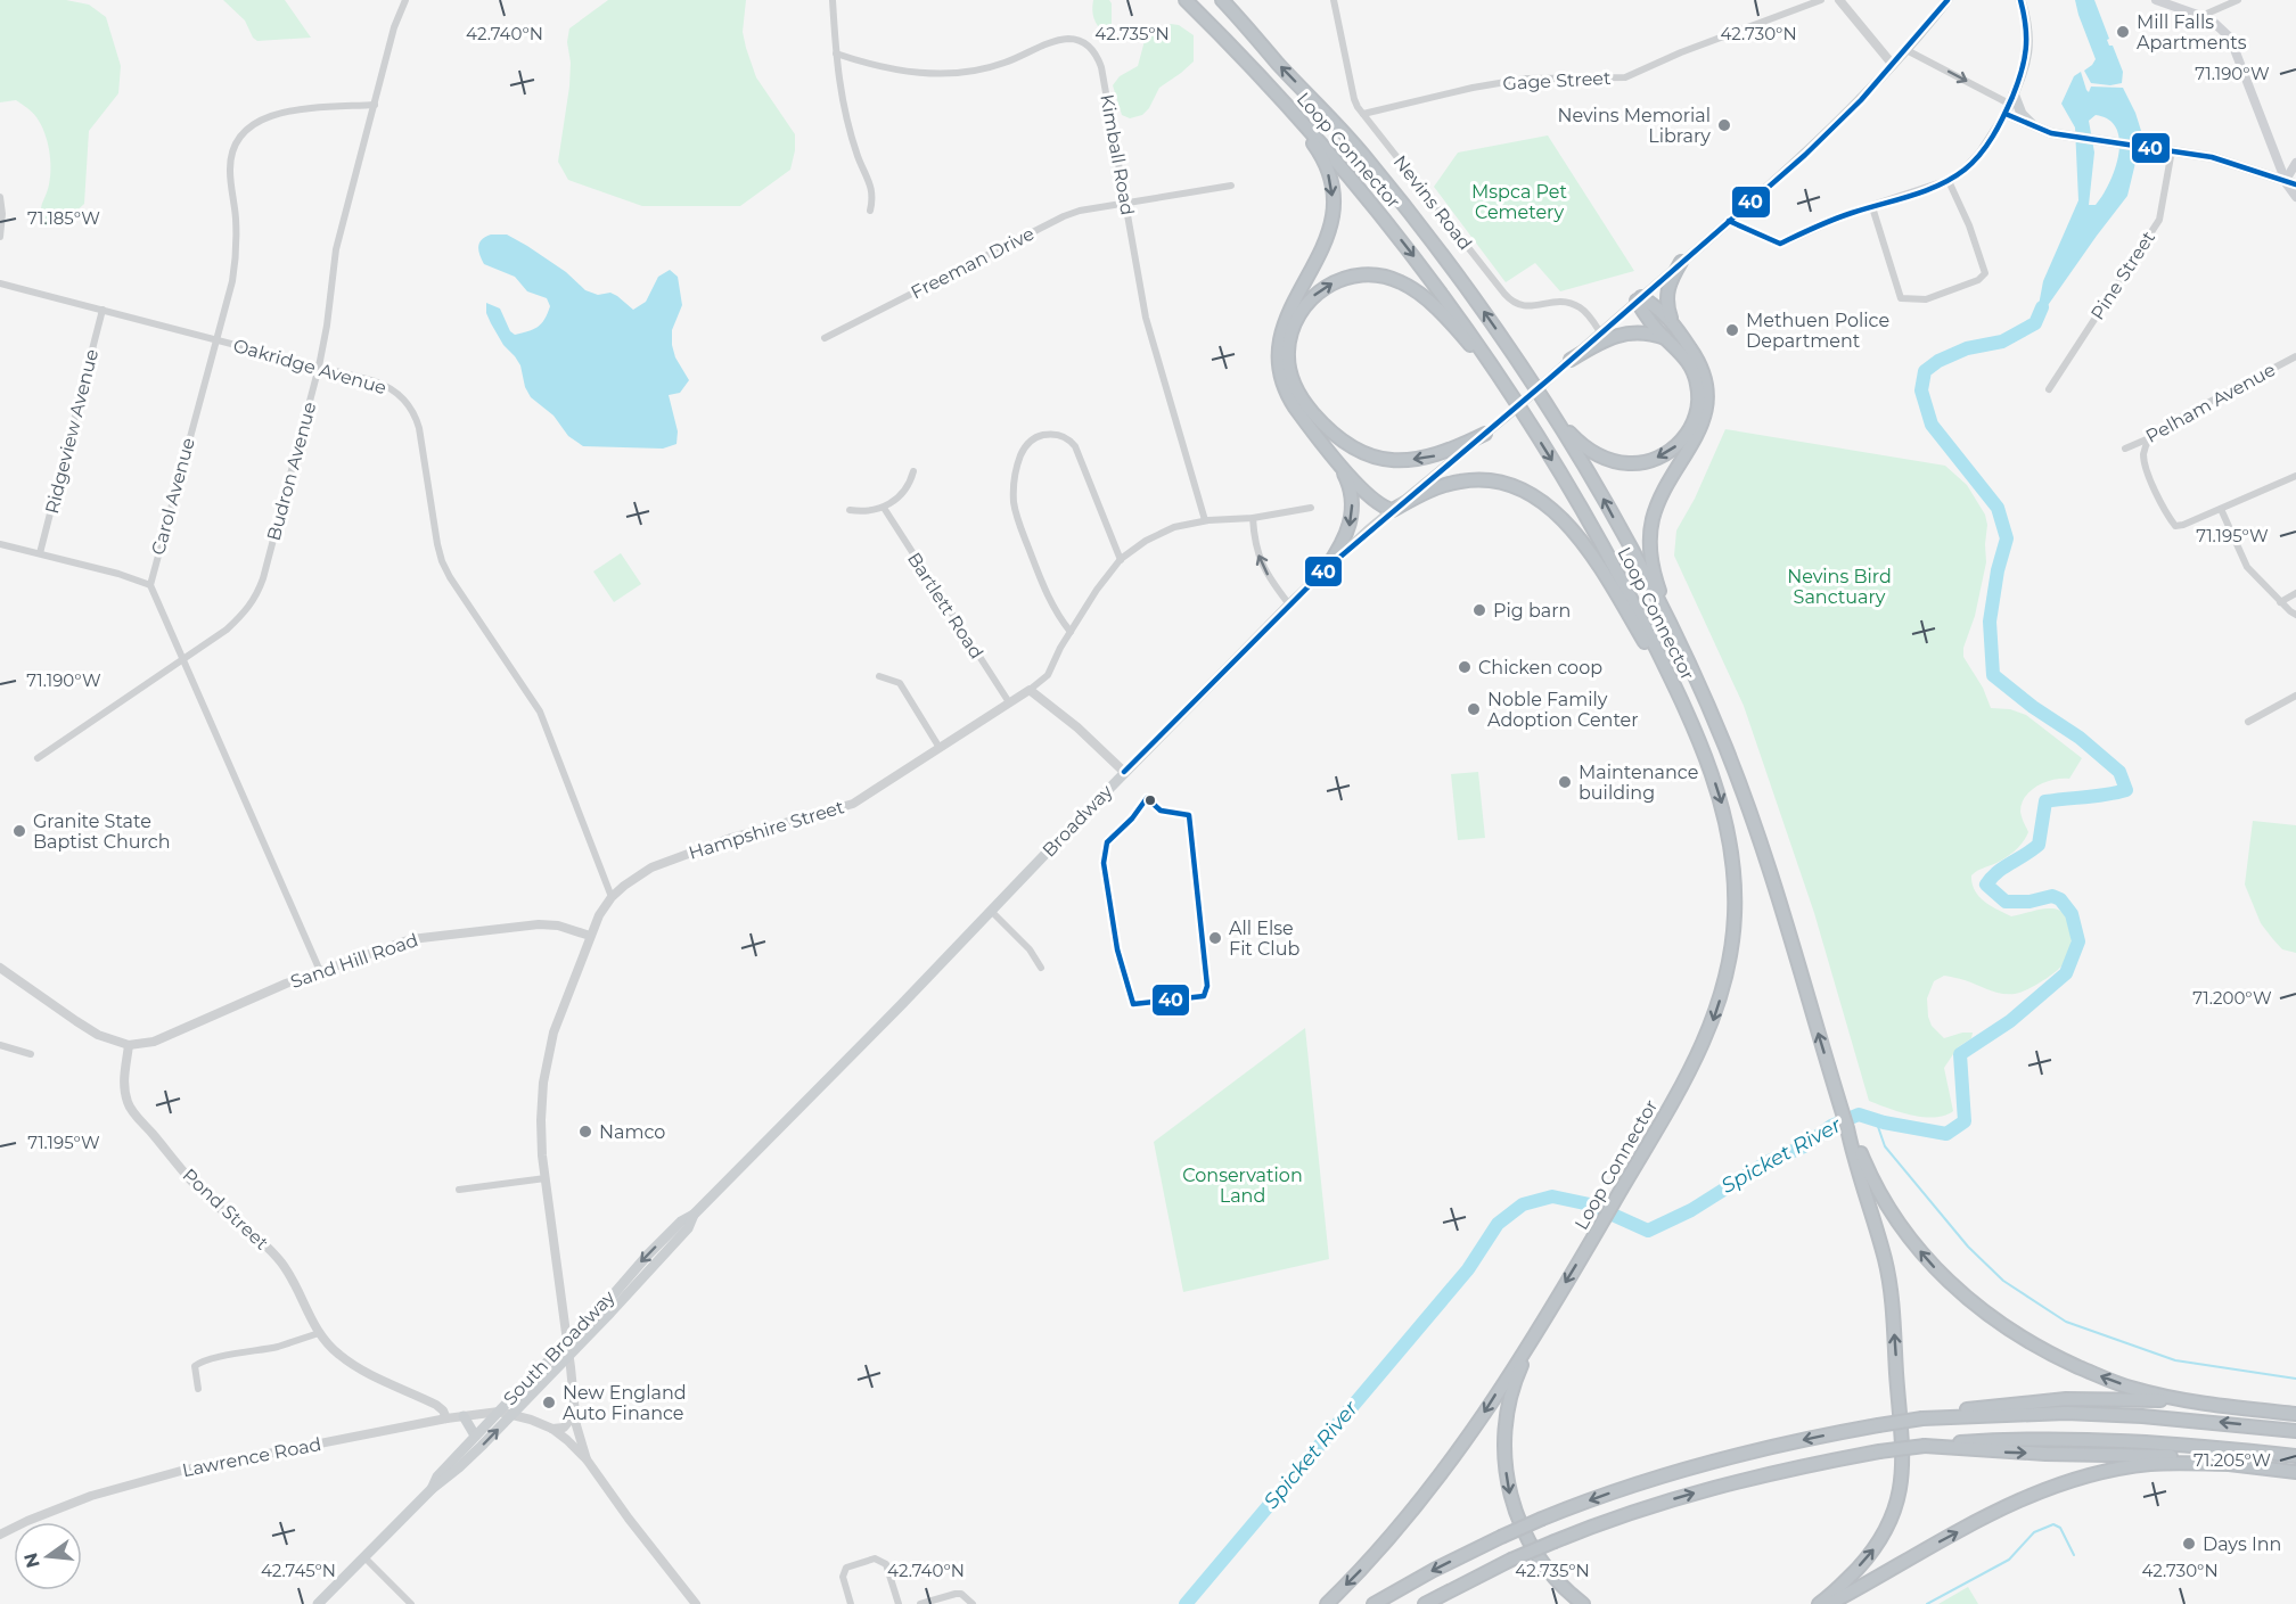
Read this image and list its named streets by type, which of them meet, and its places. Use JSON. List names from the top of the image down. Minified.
{"streets":{"highway":["Loop Connector"],"main road":["Broadway","South Broadway"],"street":["Gage Street","Kimball Road","Nevins Road","Freeman Drive","Pine Street","Oakridge Avenue","Pelham Avenue","Ridgeview Avenue","Budron Avenue","Carol Avenue","Bartlett Road","Hampshire Street","Sand Hill Road","Pond Street","Lawrence Road"]},"crossings":[["Gage Street","Nevins Road"],["Kimball Road","Freeman Drive"],["Kimball Road","Hampshire Street"],["Nevins Road","Broadway"],["Oakridge Avenue","Ridgeview Avenue"],["Oakridge Avenue","Budron Avenue"],["Oakridge Avenue","Carol Avenue"],["Oakridge Avenue","Hampshire Street"],["Budron Avenue","Carol Avenue"],["Bartlett Road","Hampshire Street"],["Broadway","South Broadway"],["Hampshire Street","Sand Hill Road"],["Hampshire Street","South Broadway"],["Sand Hill Road","Pond Street"],["Pond Street","Lawrence Road"],["South Broadway","Lawrence Road"]],"water":["Spicket River"],"parks":["Mspca Pet Cemetery","Nevins Bird Sanctuary","Conservation Land"],"places":["Mill Falls Apartments","Nevins Memorial Library","Methuen Police Department","Pig barn","Chicken coop","Noble Family Adoption Center","Maintenance building","Granite State Baptist Church","All Else Fit Club","Namco","New England Auto Finance","Days Inn"],"lines":["transit line 40"],"north":"left","coordinates":["42.740°N","42.730°N","42.735°N","71.190°W","71.185°W","71.195°W","71.200°W","71.205°W","42.745°N"]}
